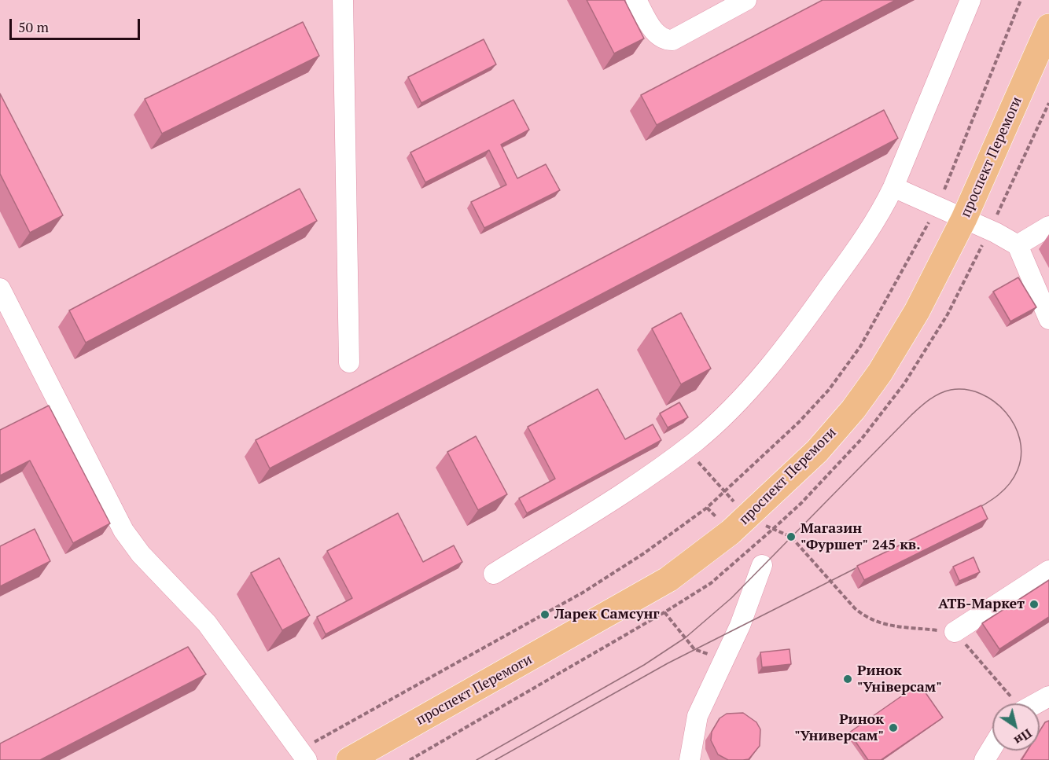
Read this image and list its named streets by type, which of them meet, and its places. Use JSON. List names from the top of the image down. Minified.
{"streets":{"main road":["проспект Перемоги"]},"places":["Магазин \"Фуршет\" 245 кв.","АТБ-Маркет","Ларек Самсунг","Ринок \"Універсам\"","Ринок \"Универсам\""],"scale_bar":"50 m","north":"bottom right"}
